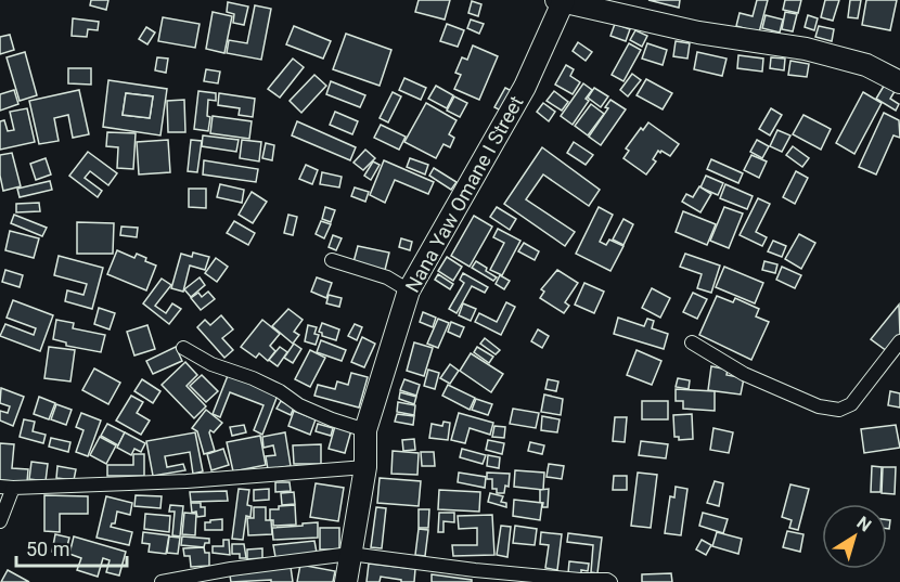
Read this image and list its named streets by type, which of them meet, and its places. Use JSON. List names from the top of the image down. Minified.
{"streets":{"main road":["Nana Yaw Omane I Street"]},"scale_bar":"50 m","north":"top right"}
